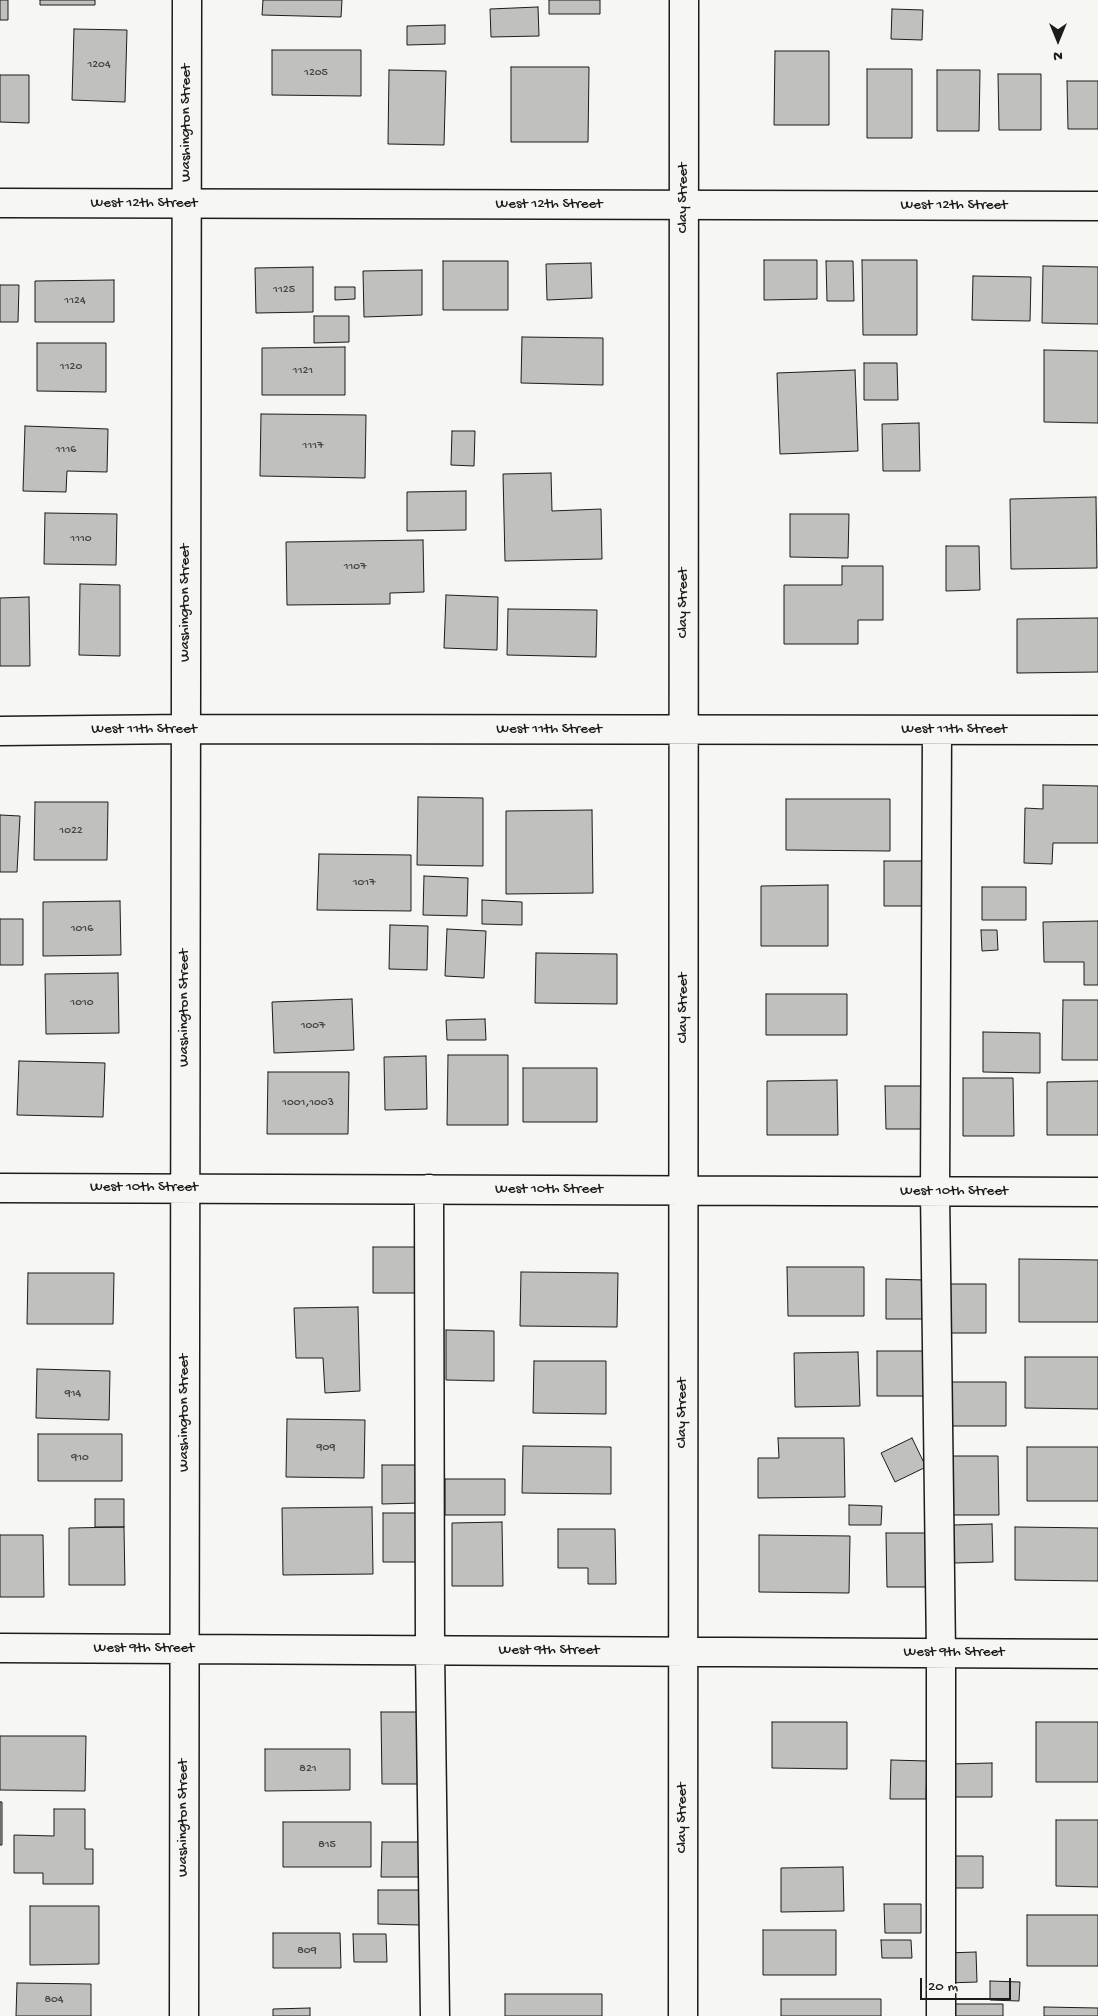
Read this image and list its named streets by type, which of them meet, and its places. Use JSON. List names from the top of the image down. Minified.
{"streets":{"street":["Washington Street","Clay Street","West 12th Street","West 11th Street","West 10th Street","West 9th Street"]},"crossings":[["Washington Street","West 12th Street"],["Washington Street","West 11th Street"],["Washington Street","West 10th Street"],["Washington Street","West 9th Street"],["Clay Street","West 12th Street"],["Clay Street","West 11th Street"],["Clay Street","West 10th Street"],["Clay Street","West 9th Street"]],"house_numbers":["1204","1205","1125","1124","1120","1121","1117","1116","1110","1107","1022","1017","1016","1010","1007","1001,1003","914","909","910","821","815","809","804"],"scale_bar":"20 m","north":"bottom"}
